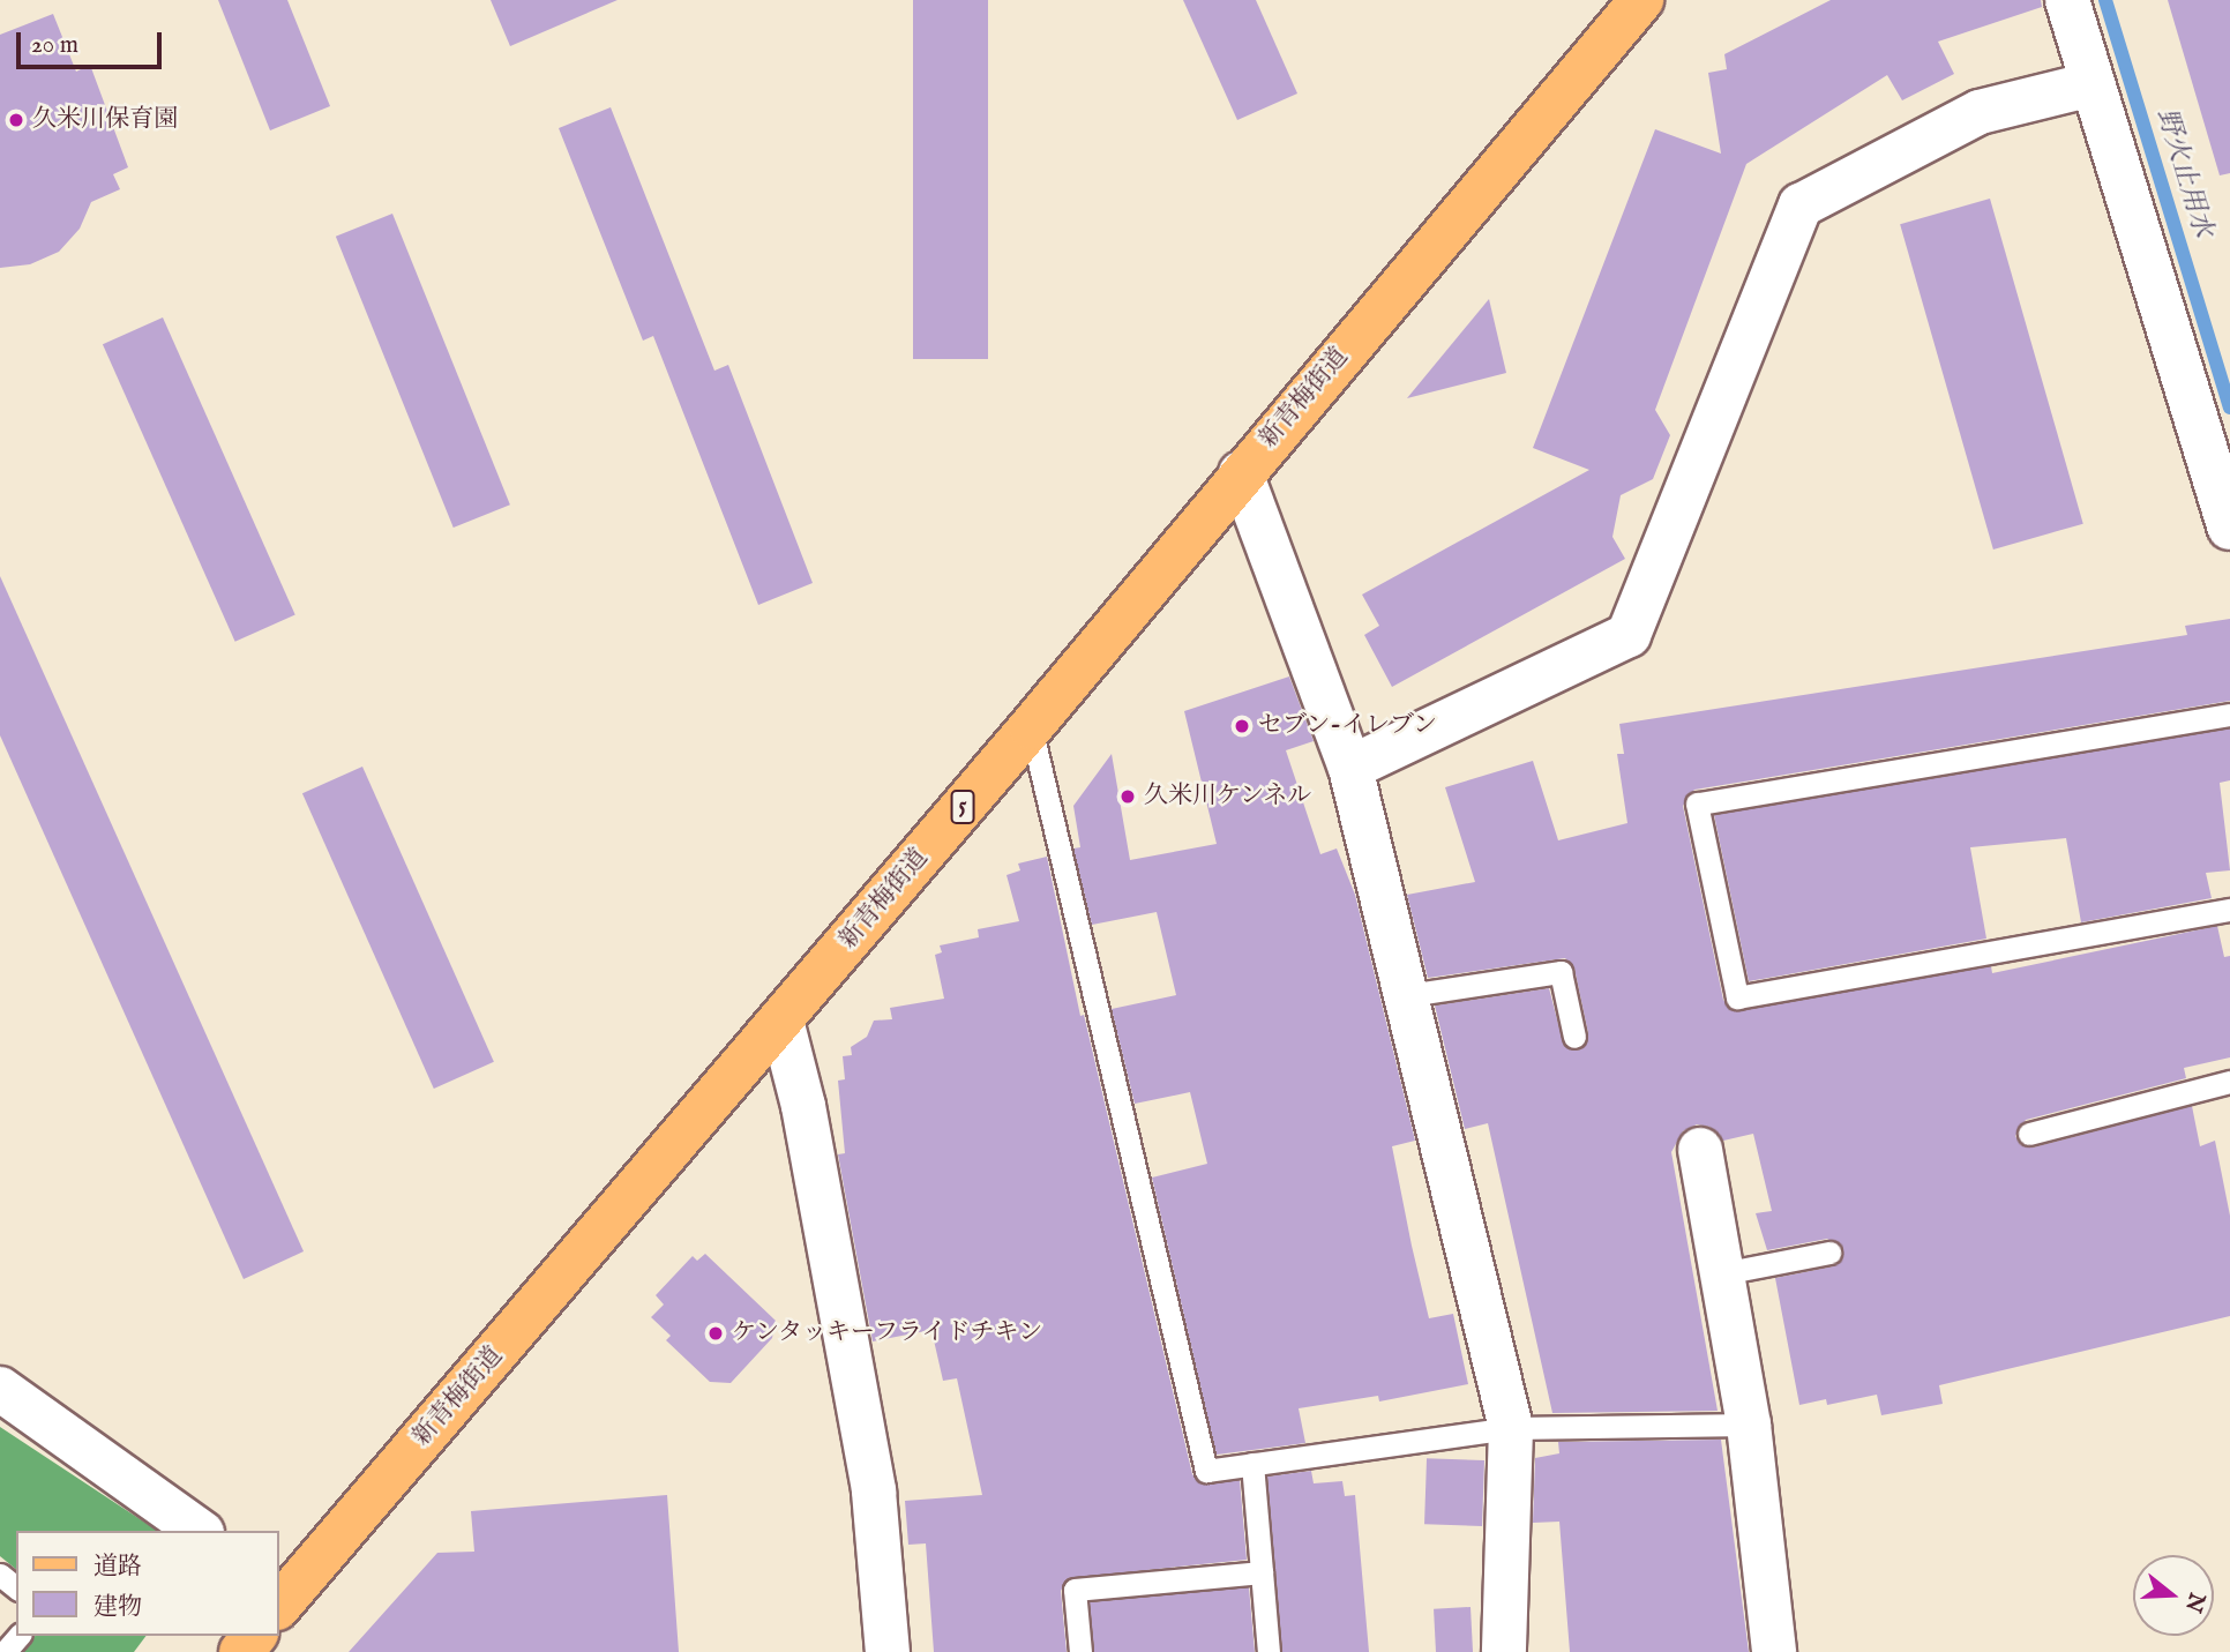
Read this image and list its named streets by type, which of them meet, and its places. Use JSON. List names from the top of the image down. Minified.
{"streets":{"main road":["新青梅街道","5"]},"water":["野火止用水"],"places":["久米川保育園","セブン-イレブン","久米川ケンネル","ケンタッキーフライドチキン"],"legend":["道路","建物"],"scale_bar":"20 m","north":"right"}
